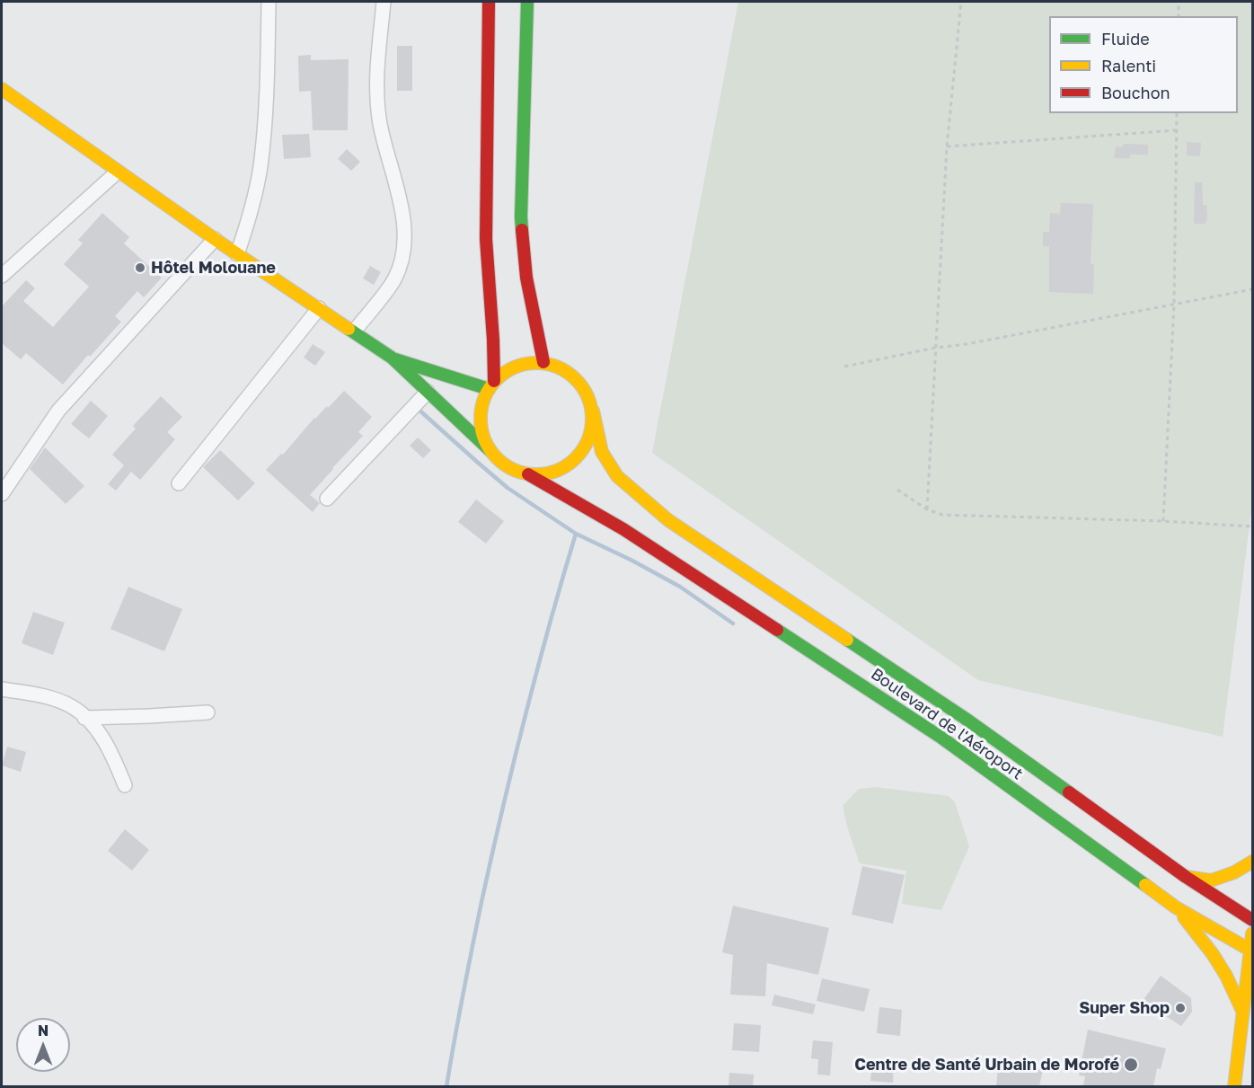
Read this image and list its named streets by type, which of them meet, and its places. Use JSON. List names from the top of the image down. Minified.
{"streets":{"main road":["Boulevard de l'Aéroport"]},"places":["Hôtel Molouane","Super Shop","Centre de Santé Urbain de Morofé"],"legend":["Fluide","Ralenti","Bouchon"],"north":"top"}
